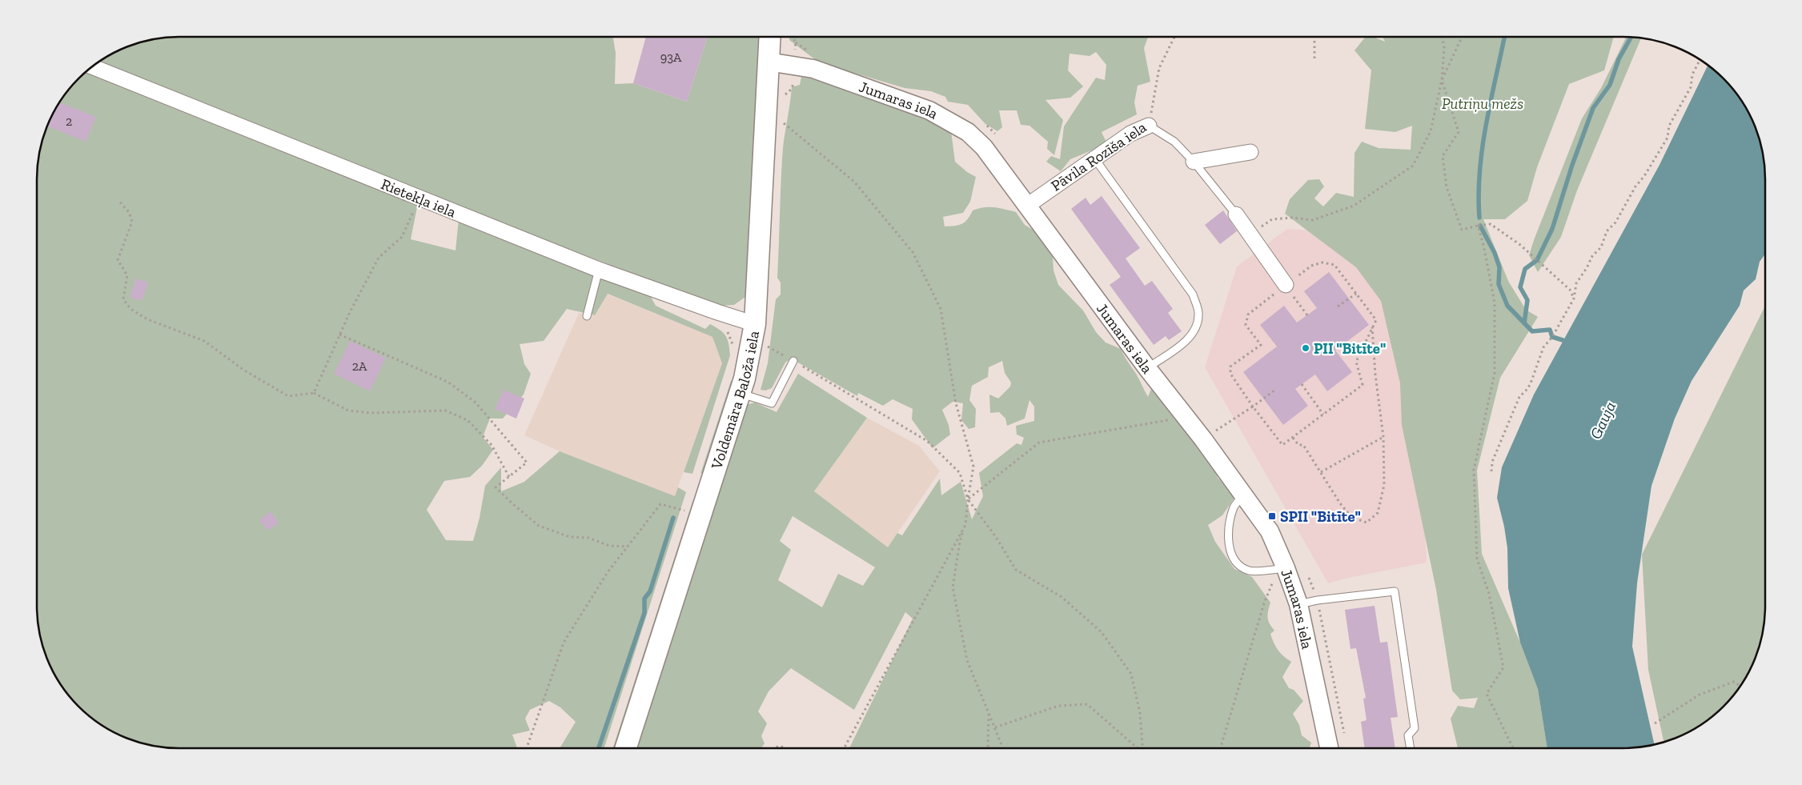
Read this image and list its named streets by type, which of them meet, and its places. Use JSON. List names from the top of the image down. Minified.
{"streets":{"main road":["Voldemāra Baloža iela"],"street":["Jumaras iela","Pāvila Rozīša iela","Rietekļa iela"]},"crossings":[["Jumaras iela","Pāvila Rozīša iela"],["Jumaras iela","Voldemāra Baloža iela"],["Rietekļa iela","Voldemāra Baloža iela"]],"water":["Gauja"],"parks":["Putriņu mežs"],"places":{"other":["PII \"Bitīte\""],"transit":["SPII \"Bitīte\""]},"house_numbers":["93A","2","2A"]}
